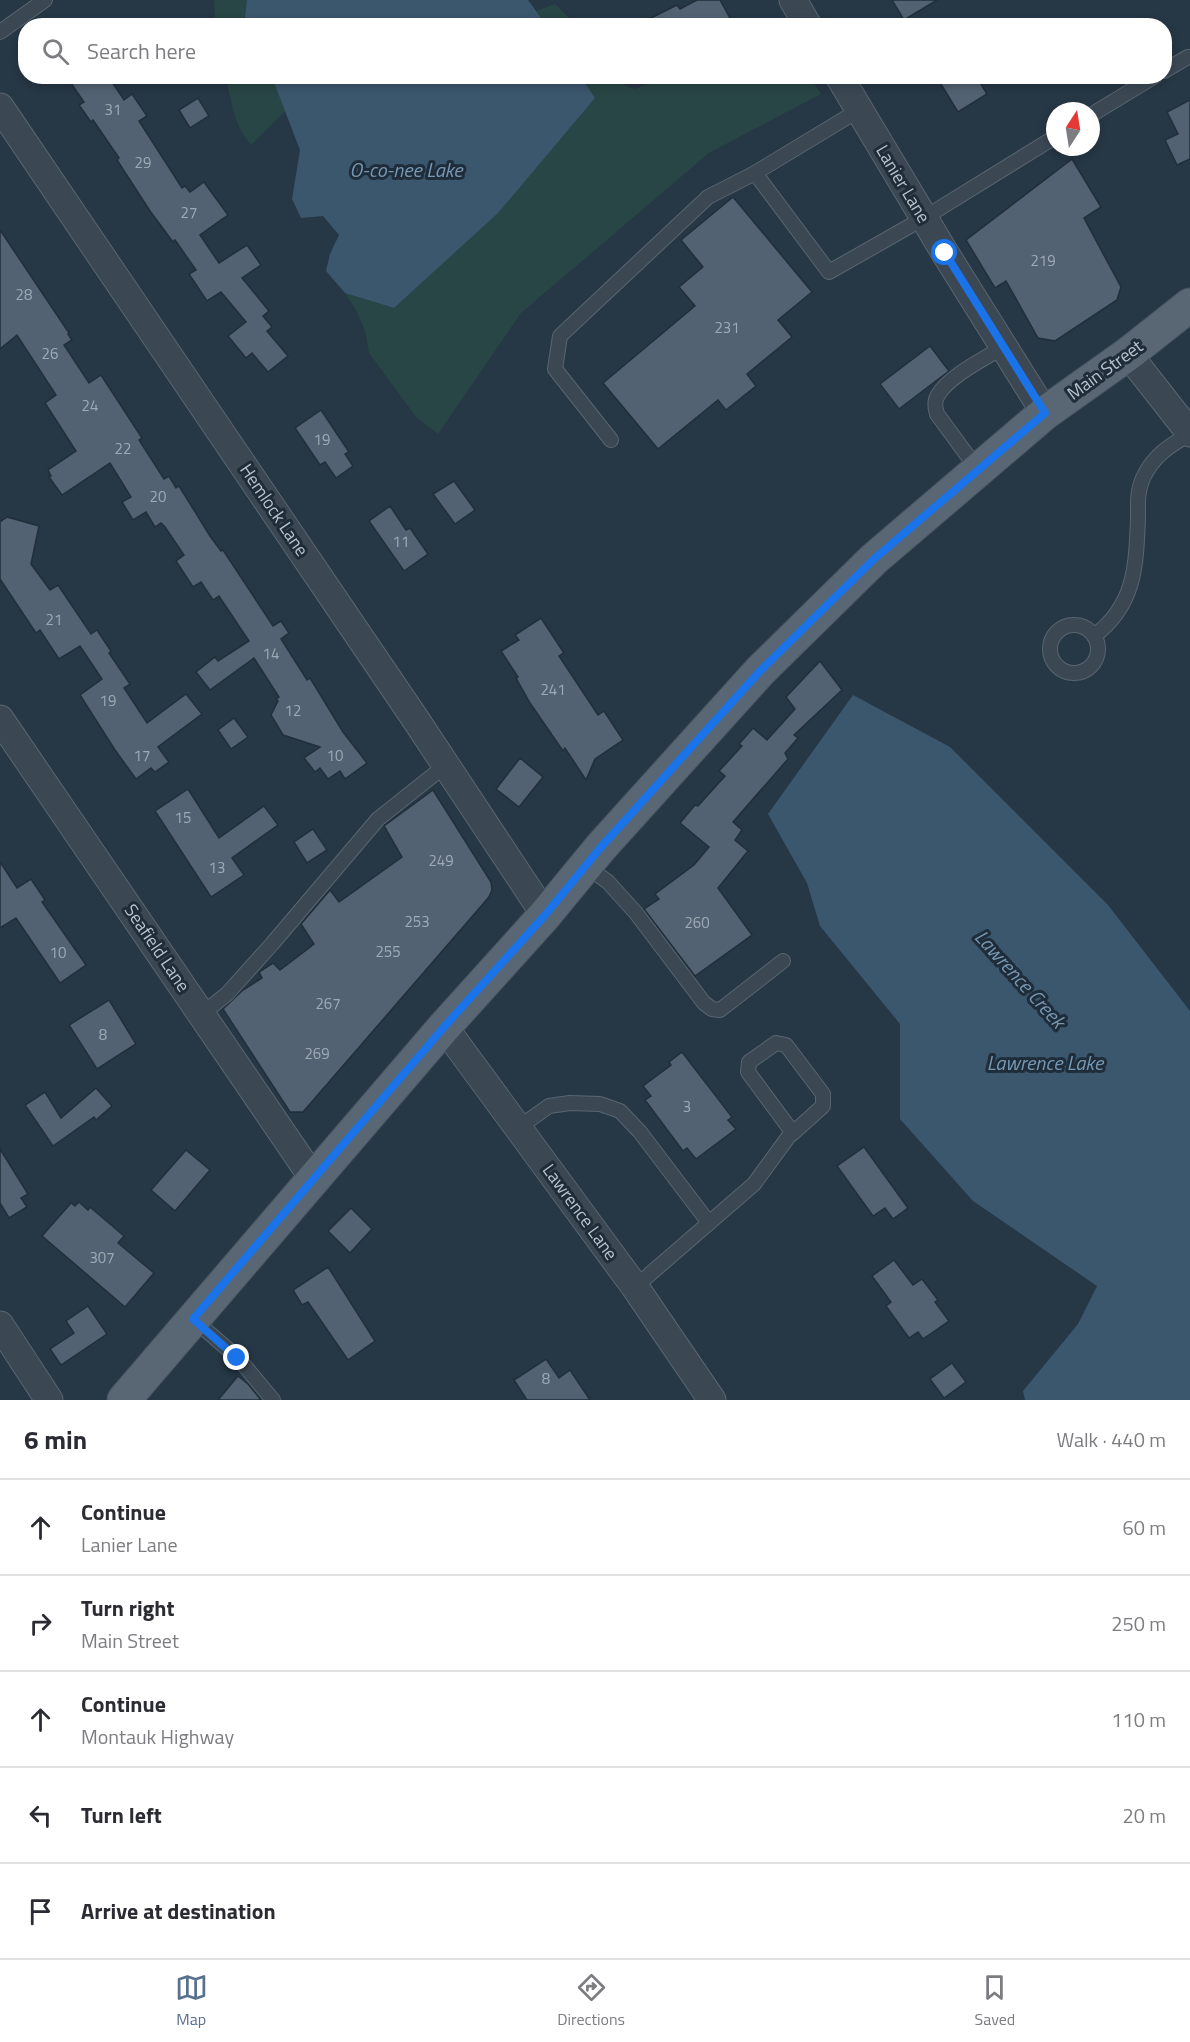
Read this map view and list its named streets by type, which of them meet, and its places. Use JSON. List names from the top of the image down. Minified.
{"streets":{"main road":["Main Street"],"street":["Lanier Lane","Hemlock Lane","Seafield Lane","Lawrence Lane"]},"crossings":[["Lanier Lane","Main Street"],["Main Street","Hemlock Lane"],["Main Street","Seafield Lane"],["Main Street","Lawrence Lane"]],"water":["O-co-nee Lake","Lawrence Creek","Lawrence Lake"],"house_numbers":["31","29","27","219","28","231","26","24","19","22","20","11","21","14","241","19","12","17","10","15","249","13","253","260","255","10","267","8","269","3","307","8"],"north":"top","page":{"search":"Search here","heading":["6 min","Walk · 440 m"],"list":[["Continue","Lanier Lane","60 m"],["Turn right","Main Street","250 m"],["Continue","Montauk Highway","110 m"],["Turn left","20 m"],"Arrive at destination"],"nav":["Map","Directions","Saved"]}}
